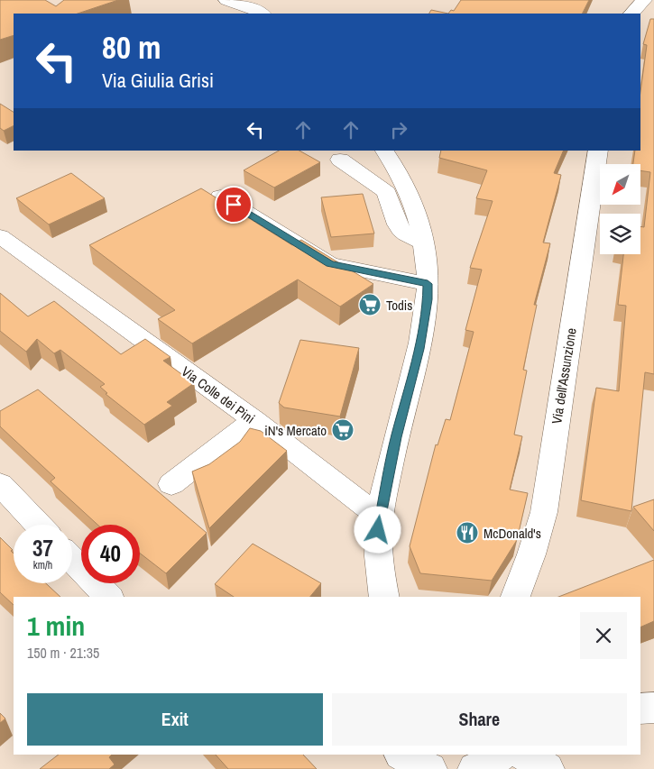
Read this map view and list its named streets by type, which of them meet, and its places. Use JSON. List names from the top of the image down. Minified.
{"streets":{"street":["Via dell'Assunzione","Via Colle dei Pini"]},"places":{"supermarket":["Todis","iN's Mercato"],"restaurant":["McDonald's"]},"north":"bottom left","page":{"turn":["80 m","Via Giulia Grisi"],"speed":"37 km/h","limit":"40","heading":["1 min","150 m · 21:35"],"buttons":["Exit","Share"]}}
